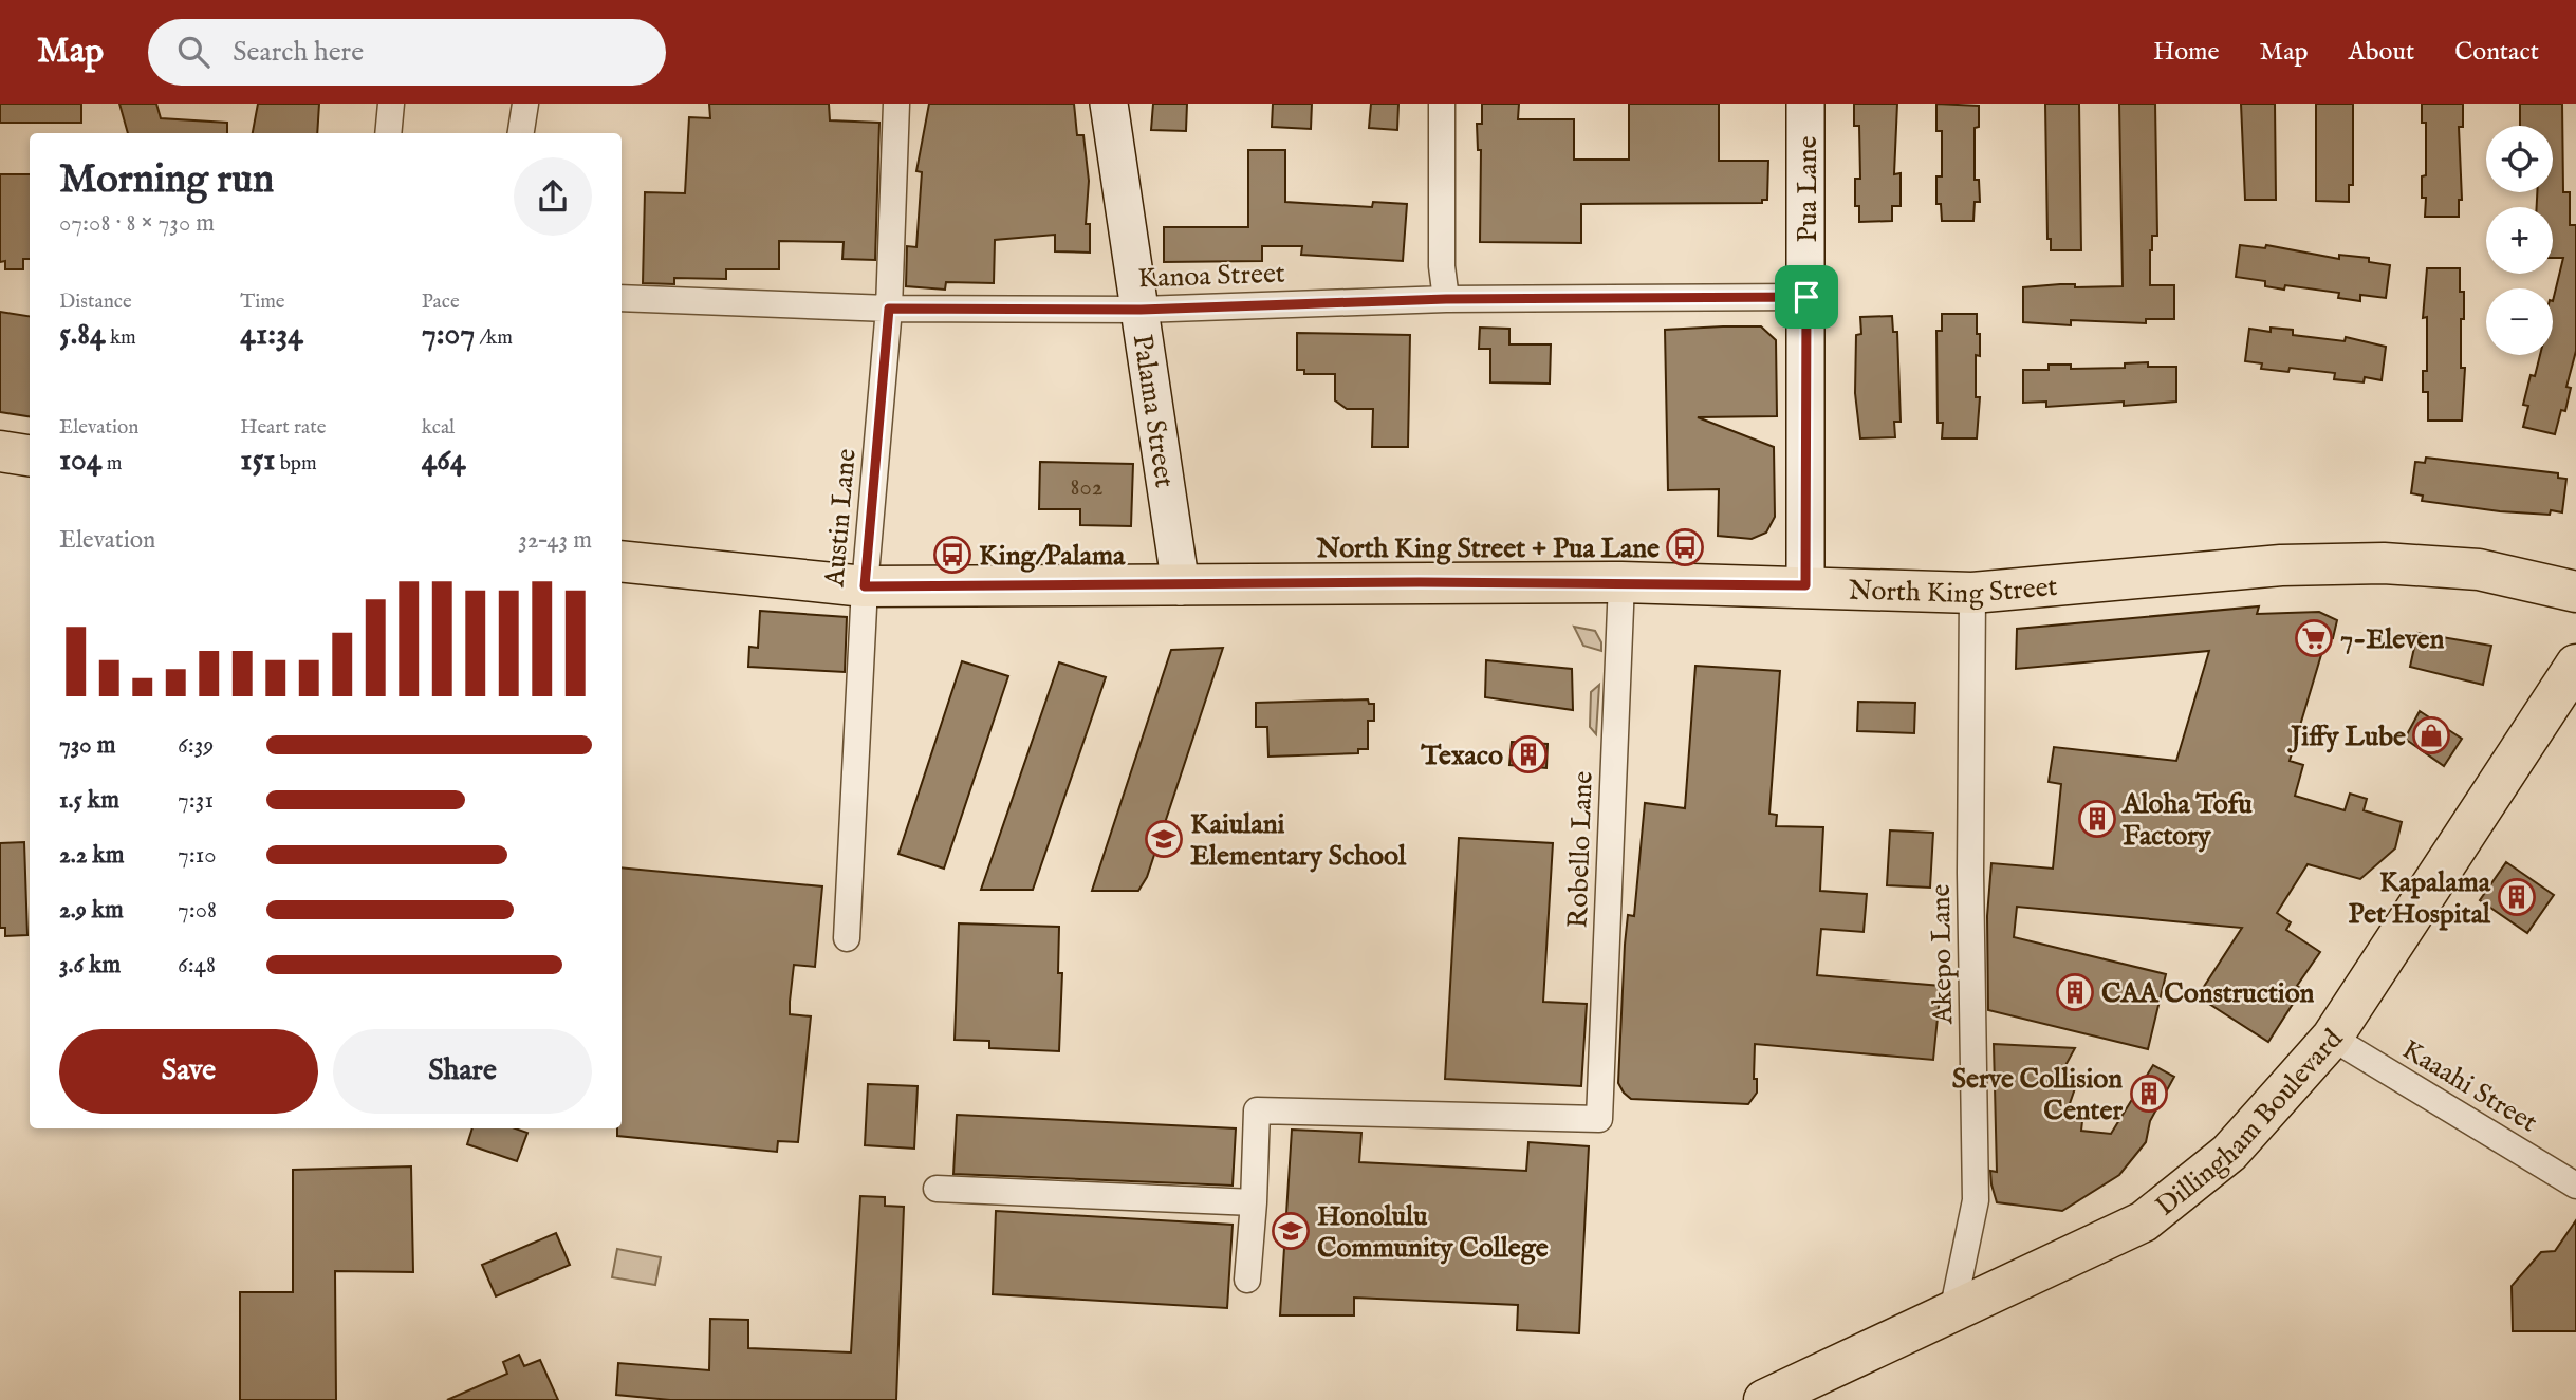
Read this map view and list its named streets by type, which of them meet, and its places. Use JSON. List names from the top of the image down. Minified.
{"streets":{"main road":["North King Street","Dillingham Boulevard"],"street":["Pua Lane","Kanoa Street","Palama Street","Austin Lane","Robello Lane","Akepo Lane","Kaaahi Street"]},"crossings":[["Pua Lane","Kanoa Street"],["Pua Lane","North King Street"],["Kanoa Street","Palama Street"],["Kanoa Street","Austin Lane"],["Palama Street","North King Street"],["Austin Lane","North King Street"],["North King Street","Robello Lane"],["North King Street","Akepo Lane"],["Akepo Lane","Dillingham Boulevard"],["Kaaahi Street","Dillingham Boulevard"]],"places":{"bus stop":["North King Street + Pua Lane","King/Palama"],"supermarket":["7-Eleven"],"shop":["Jiffy Lube"],"building":["Texaco","Aloha Tofu Factory","Kapalama Pet Hospital","CAA Construction","Serve Collision Center"],"school or university":["Kaiulani Elementary School","Honolulu Community College"]},"house_numbers":["802"],"page":{"header":"Map","search":"Search here","nav":["Home","Map","About","Contact"],"map_buttons":["+","−"],"heading":["Morning run","07:08 · 8 × 730 m"],"stats":[["Distance","5.84 km"],["Time","41:34"],["Pace","7:07 /km"],["Elevation","104 m"],["Heart rate","151 bpm"],["kcal","464"]],"chart":["Elevation","32–43 m"],"list":[{"name":"730 m","note":"6:39"},{"name":"1.5 km","note":"7:31"},{"name":"2.2 km","note":"7:10"},{"name":"2.9 km","note":"7:08"},{"name":"3.6 km","note":"6:48"}],"buttons":["Save","Share"]}}
